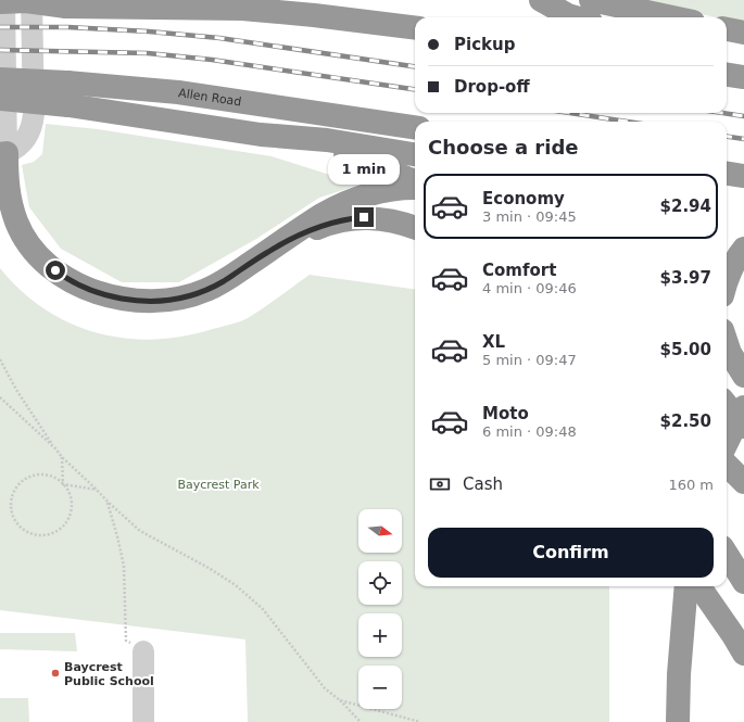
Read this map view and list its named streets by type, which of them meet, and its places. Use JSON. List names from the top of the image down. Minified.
{"streets":{"highway":["Allen Road"]},"parks":["Baycrest Park"],"places":["Baycrest Public School"],"north":"right","page":{"banner":["Pickup","Drop-off"],"heading":"Choose a ride","bubble":"1 min","list":[{"name":"Economy","note":"3 min · 09:45","value":"$2.94"},{"name":"Comfort","note":"4 min · 09:46","value":"$3.97"},{"name":"XL","note":"5 min · 09:47","value":"$5.00"},{"name":"Moto","note":"6 min · 09:48","value":"$2.50"}],"pay":["Cash","160 m"],"map_buttons":["+","−"],"buttons":"Confirm"}}
